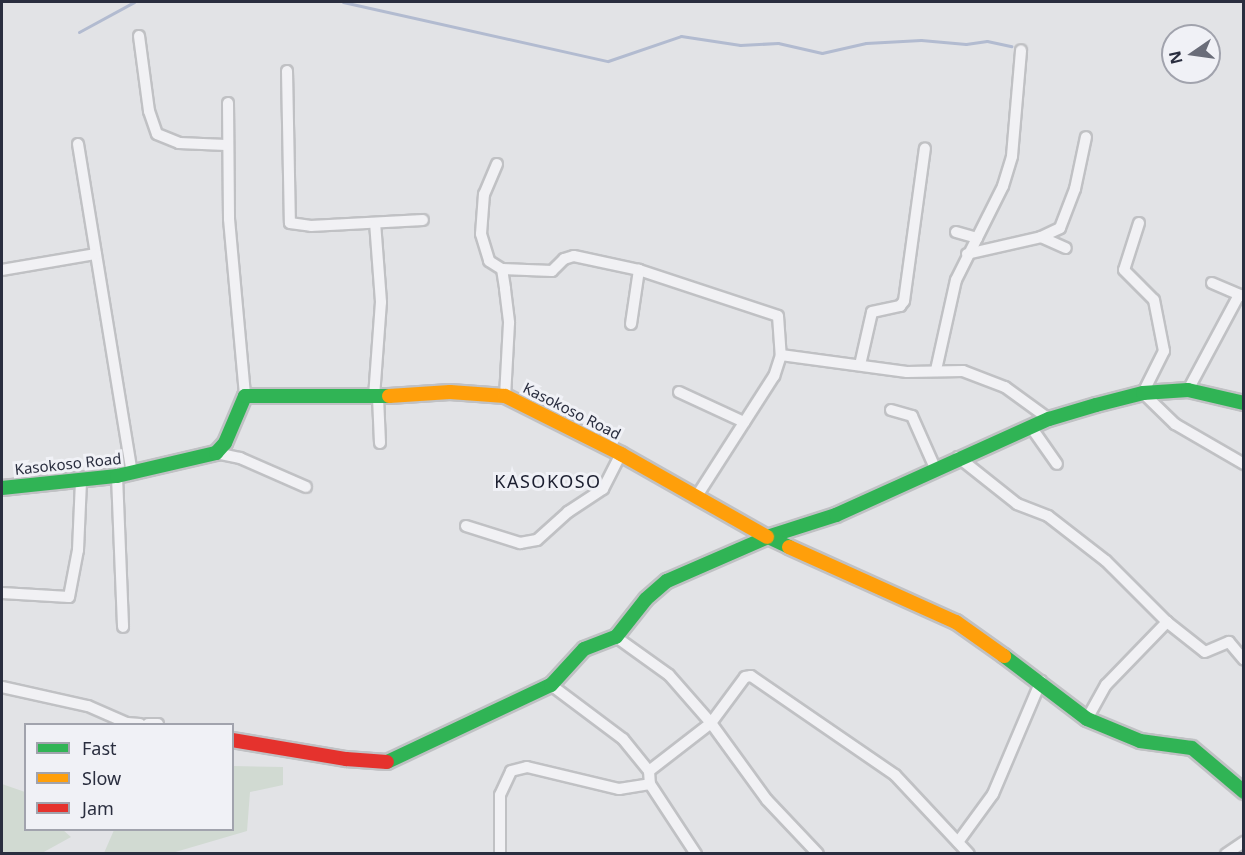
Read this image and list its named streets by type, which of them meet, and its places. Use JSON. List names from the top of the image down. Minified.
{"streets":{"street":["Kasokoso Road"]},"districts":["KASOKOSO"],"legend":["Fast","Slow","Jam"],"north":"left"}
